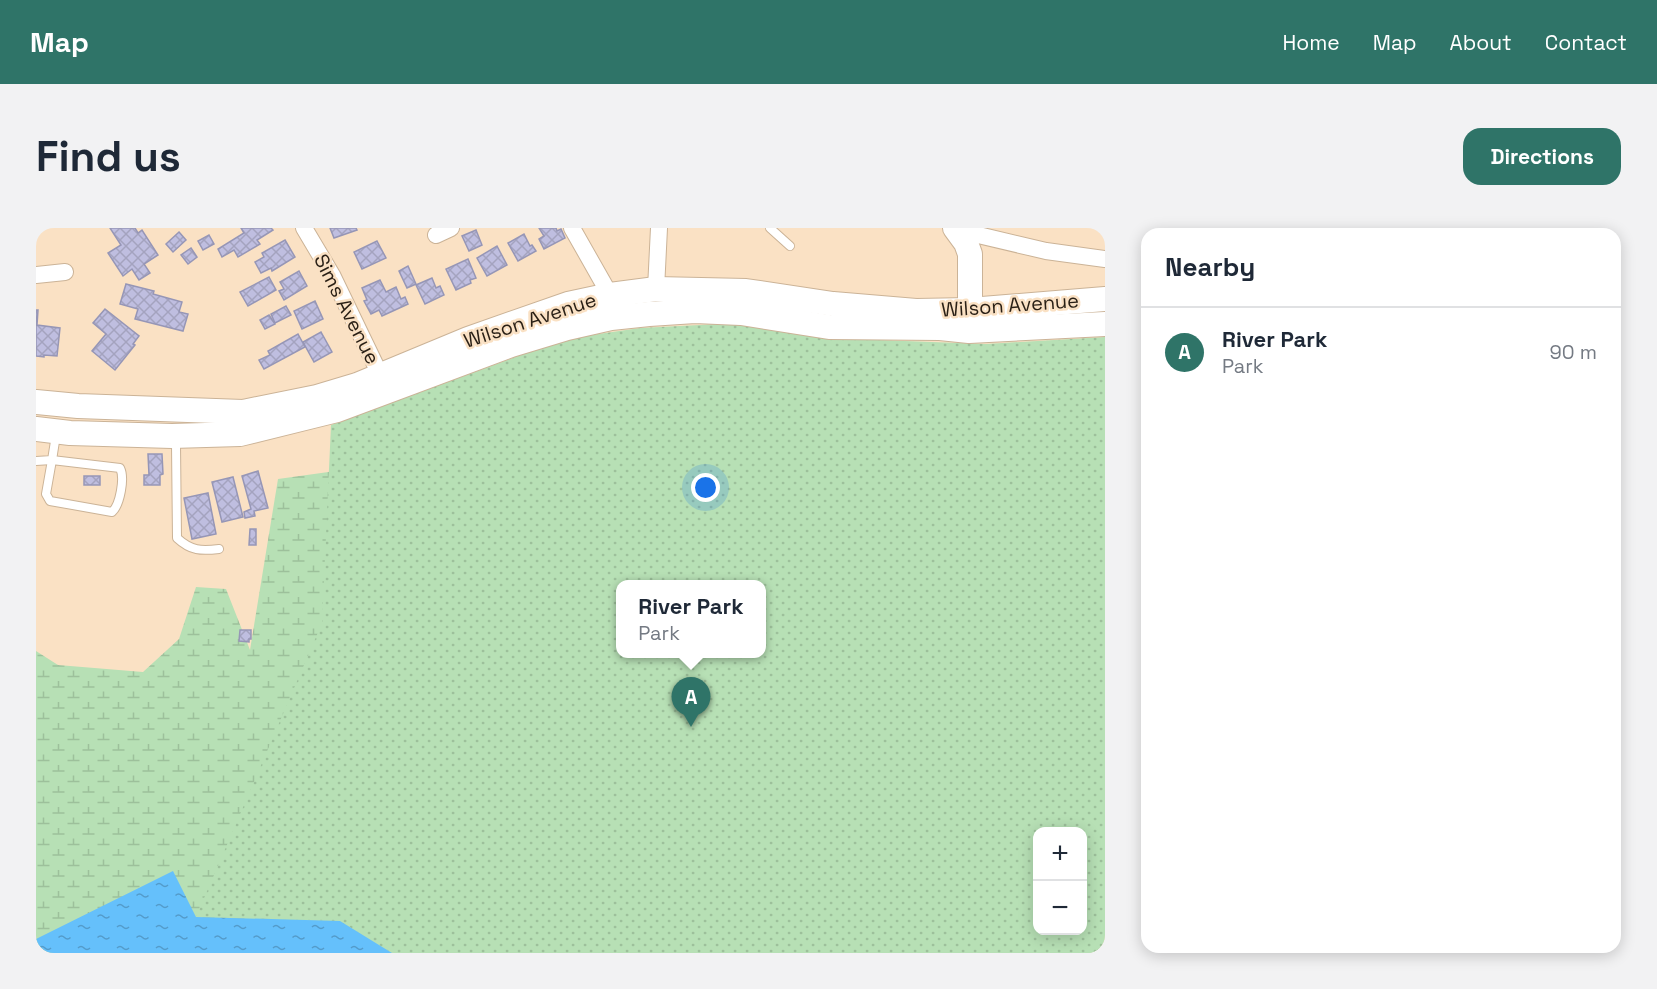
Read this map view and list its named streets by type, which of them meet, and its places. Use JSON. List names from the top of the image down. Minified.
{"streets":{"main road":["Wilson Avenue"],"street":["Sims Avenue"]},"crossings":[["Wilson Avenue","Sims Avenue"]],"page":{"header":"Map","nav":["Home","Map","About","Contact"],"buttons":"Directions","title":"Find us","heading":"Nearby","list":[{"mark":"A","name":"River Park","note":"Park","value":"90 m"}],"popup":["River Park","Park"],"pins":"A","map_buttons":["+","−"]}}
